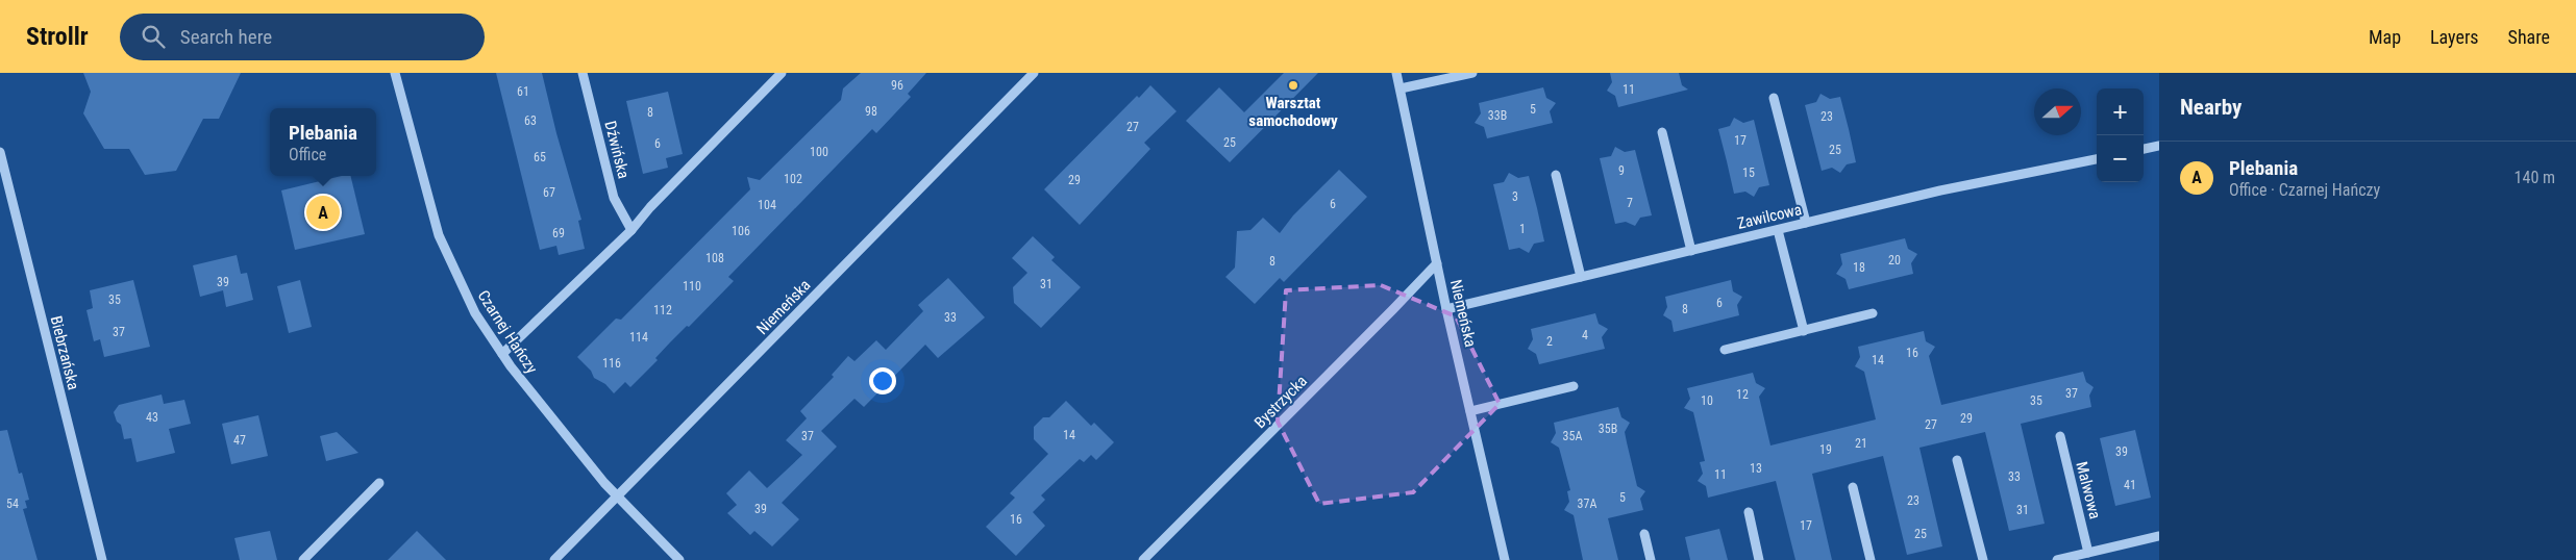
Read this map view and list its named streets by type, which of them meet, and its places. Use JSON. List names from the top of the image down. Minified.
{"streets":{"street":["Dźwińska","Zawilcowa","Niemeńska","Czarnej Hańczy","Biebrzańska","Bystrzycka","Malwowa"]},"crossings":[["Zawilcowa","Niemeńska"],["Niemeńska","Czarnej Hańczy"],["Niemeńska","Bystrzycka"]],"places":["Warsztat samochodowy"],"house_numbers":["96","11","61","5","98","8","33B","23","63","27","17","25","6","25","100","65","9","15","102","29","67","3","7","6","104","1","106","69","108","20","8","18","39","31","110","35","6","8","112","33","37","4","114","2","16","14","116","37","12","10","35","43","29","27","35B","14","37","35A","47","21","19","39","13","11","33","41","5","23","54","37A","39","31","16","17","25"],"north":"right","page":{"header":"Strollr","search":"Search here","nav":["Map","Layers","Share"],"heading":"Nearby","map_buttons":["+","−"],"popup":["Plebania","Office"],"list":[{"mark":"A","name":"Plebania","note":"Office · Czarnej Hańczy","value":"140 m"}],"pins":"A"}}
